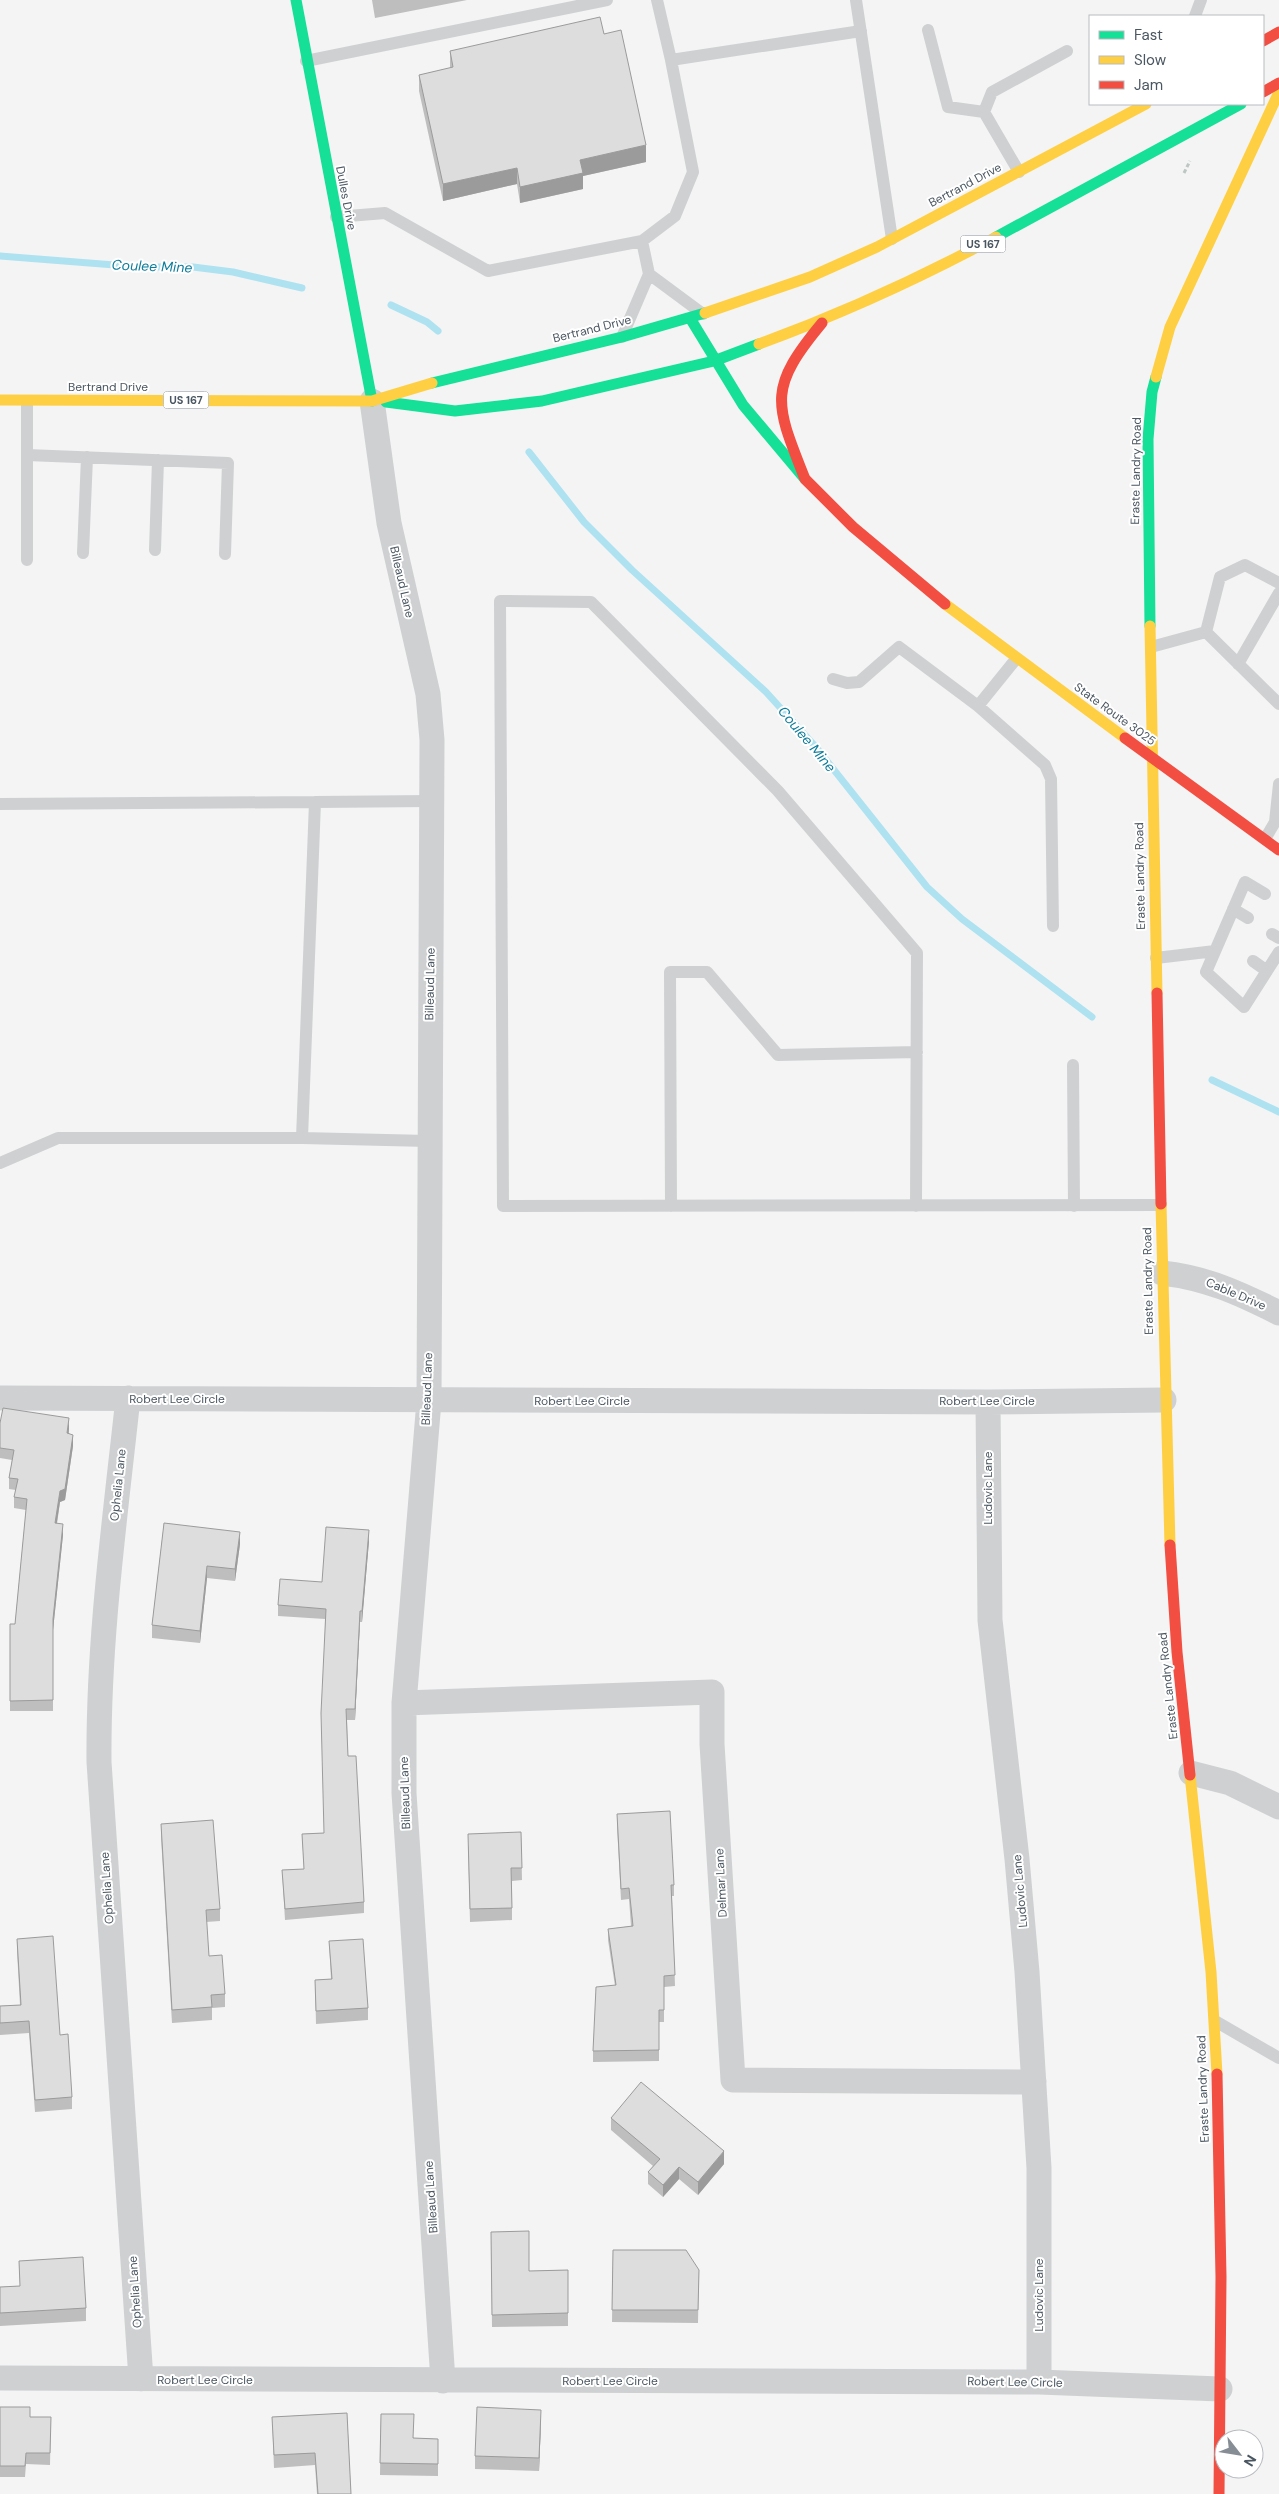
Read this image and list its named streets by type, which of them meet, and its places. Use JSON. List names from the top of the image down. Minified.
{"streets":{"main road":["Bertrand Drive","Dulles Drive","US 167","Eraste Landry Road","State Route 3025"],"street":["Billeaud Lane","Cable Drive","Robert Lee Circle","Ophelia Lane","Ludovic Lane","Delmar Lane"]},"crossings":[["Bertrand Drive","Dulles Drive"],["Bertrand Drive","US 167"],["Bertrand Drive","Billeaud Lane"],["Bertrand Drive","State Route 3025"],["Dulles Drive","US 167"],["Dulles Drive","Billeaud Lane"],["US 167","Billeaud Lane"],["US 167","State Route 3025"],["Eraste Landry Road","State Route 3025"],["Eraste Landry Road","Cable Drive"],["Eraste Landry Road","Robert Lee Circle"],["Billeaud Lane","Robert Lee Circle"],["Billeaud Lane","Delmar Lane"],["Robert Lee Circle","Ophelia Lane"],["Robert Lee Circle","Ludovic Lane"],["Ludovic Lane","Delmar Lane"]],"water":["Coulee Mine"],"legend":["Fast","Slow","Jam"],"north":"bottom right"}
